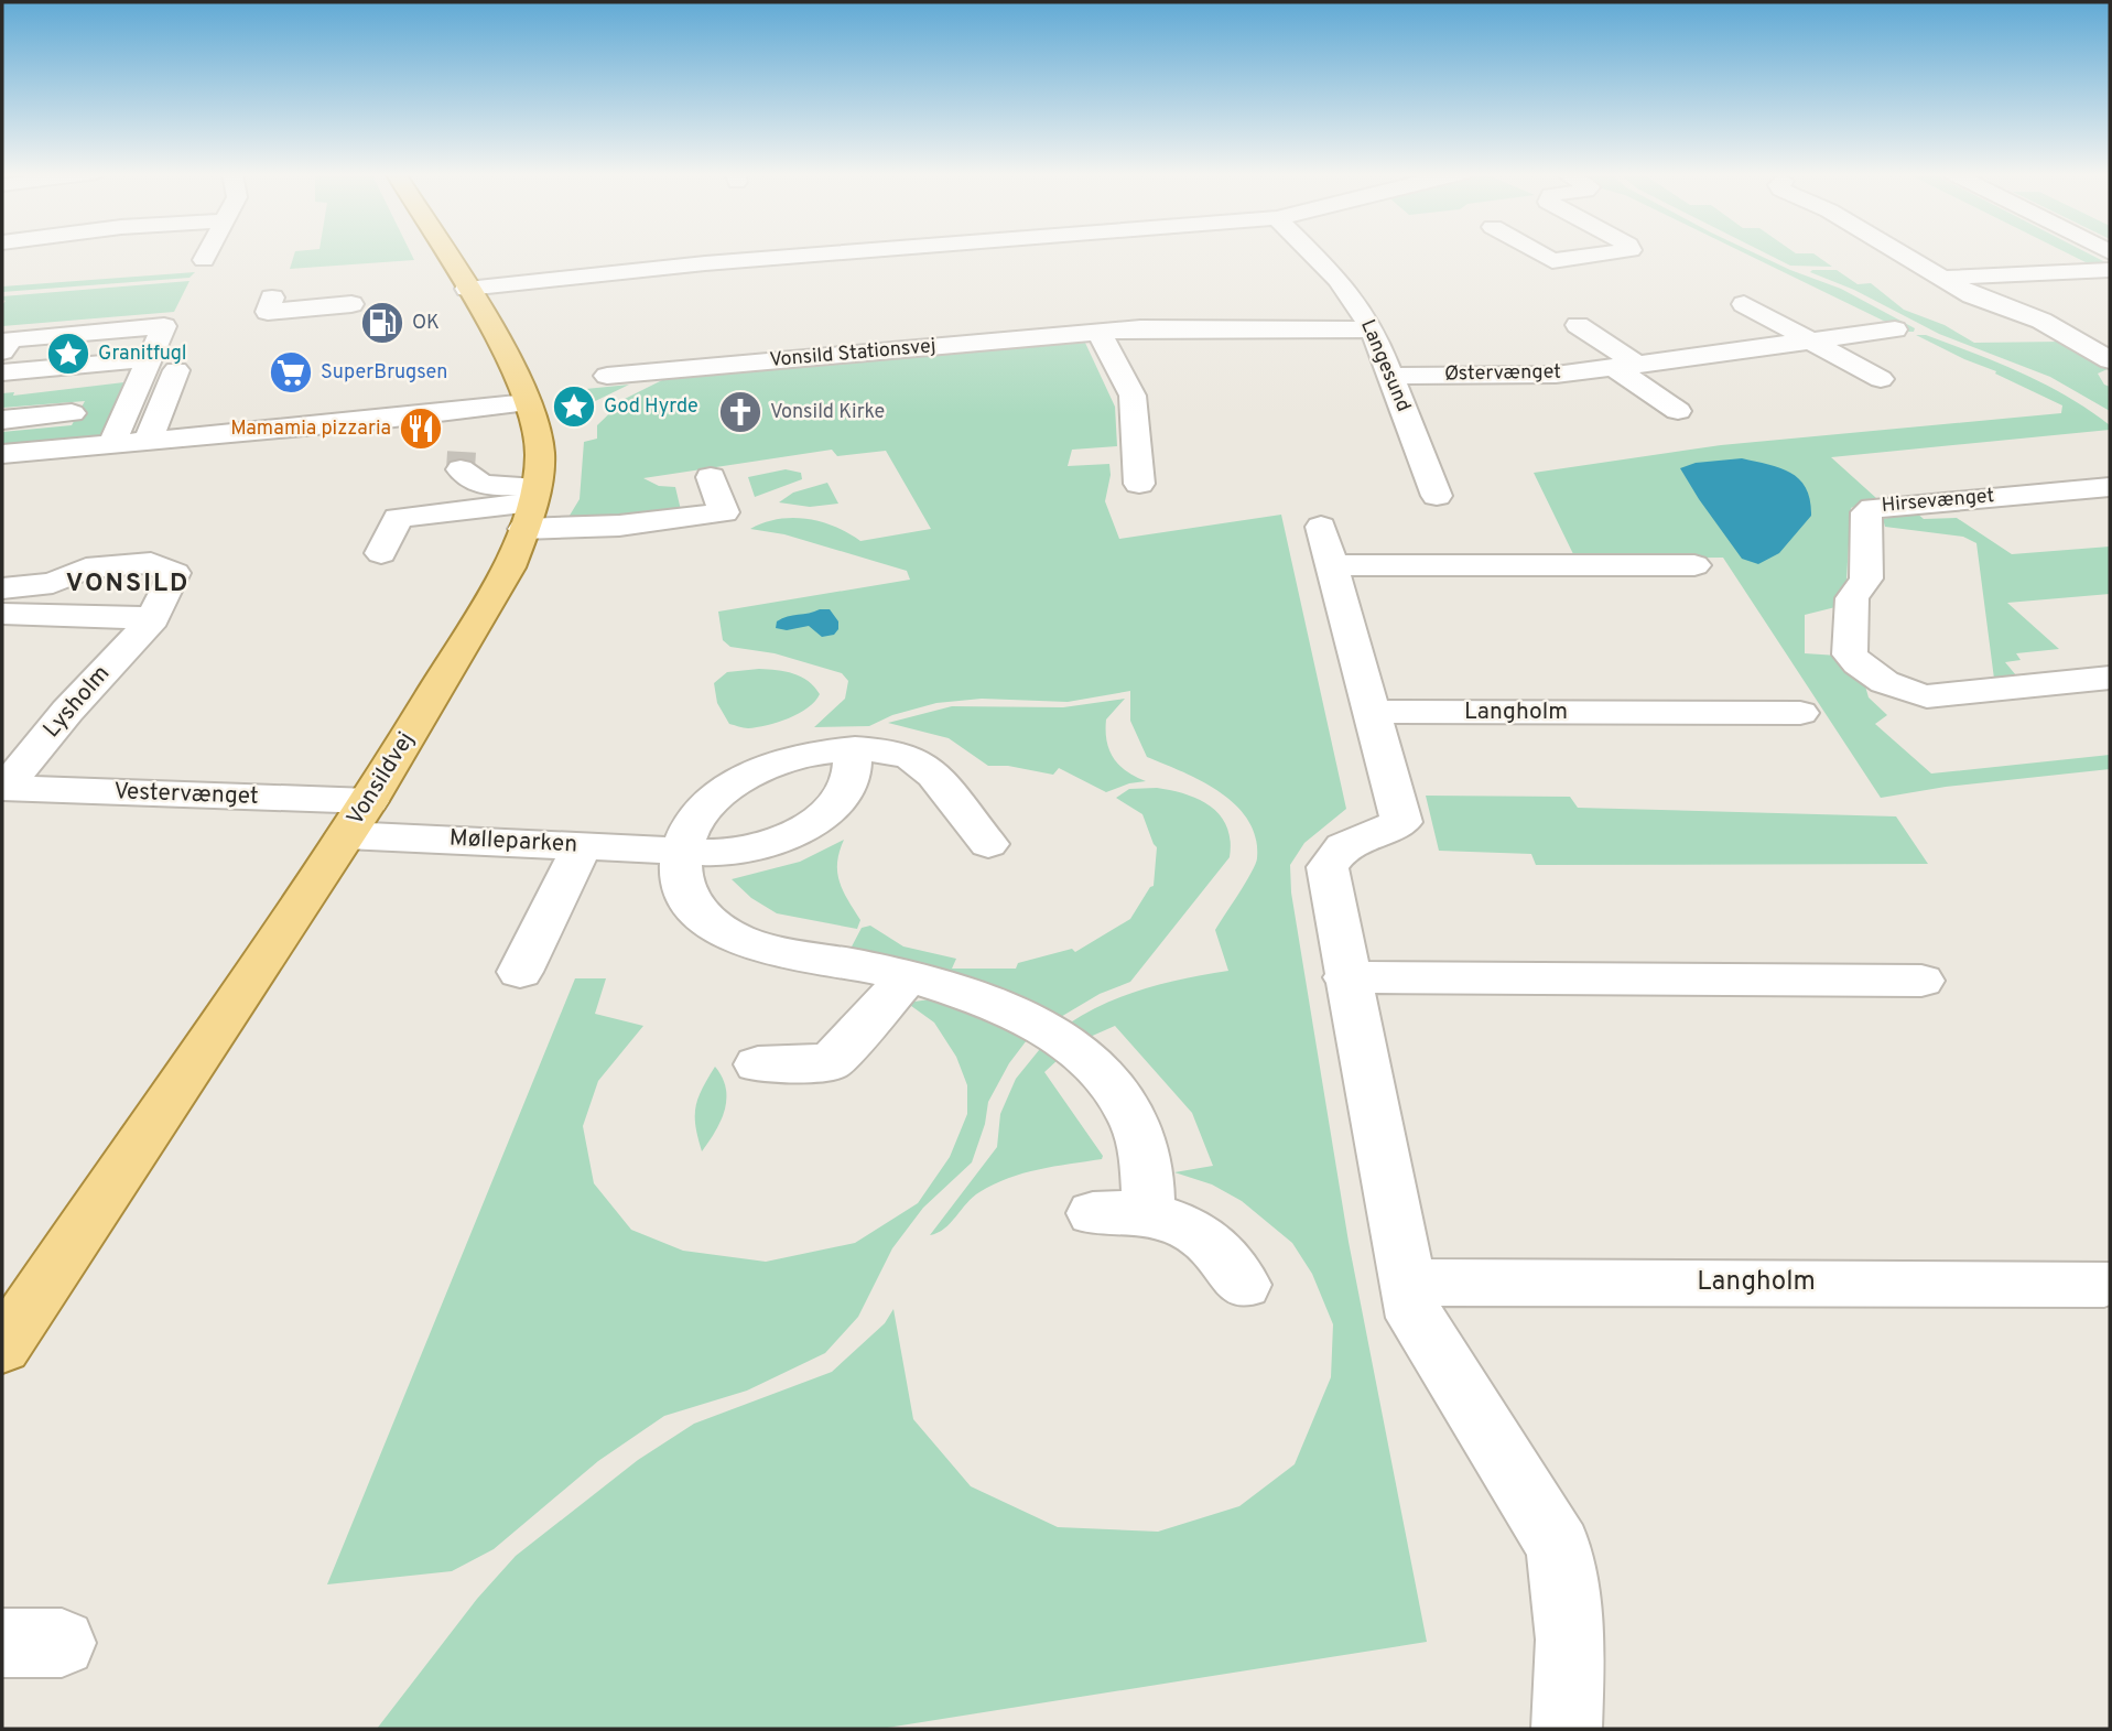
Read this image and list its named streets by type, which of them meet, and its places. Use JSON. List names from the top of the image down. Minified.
{"streets":{"main road":["Vonsildvej"],"street":["Vonsild Stationsvej","Langesund","Østervænget","Hirsevænget","Lysholm","Langholm","Vestervænget","Mølleparken"]},"crossings":[["Vonsild Stationsvej","Langesund"],["Langesund","Østervænget"],["Lysholm","Vestervænget"],["Vonsildvej","Vestervænget"],["Vonsildvej","Mølleparken"],["Vestervænget","Mølleparken"]],"districts":["VONSILD"],"places":{"fuel station":["OK"],"place":["Granitfugl","God Hyrde"],"supermarket":["SuperBrugsen"],"church":["Vonsild Kirke"],"restaurant":["Mamamia pizzaria"]}}
